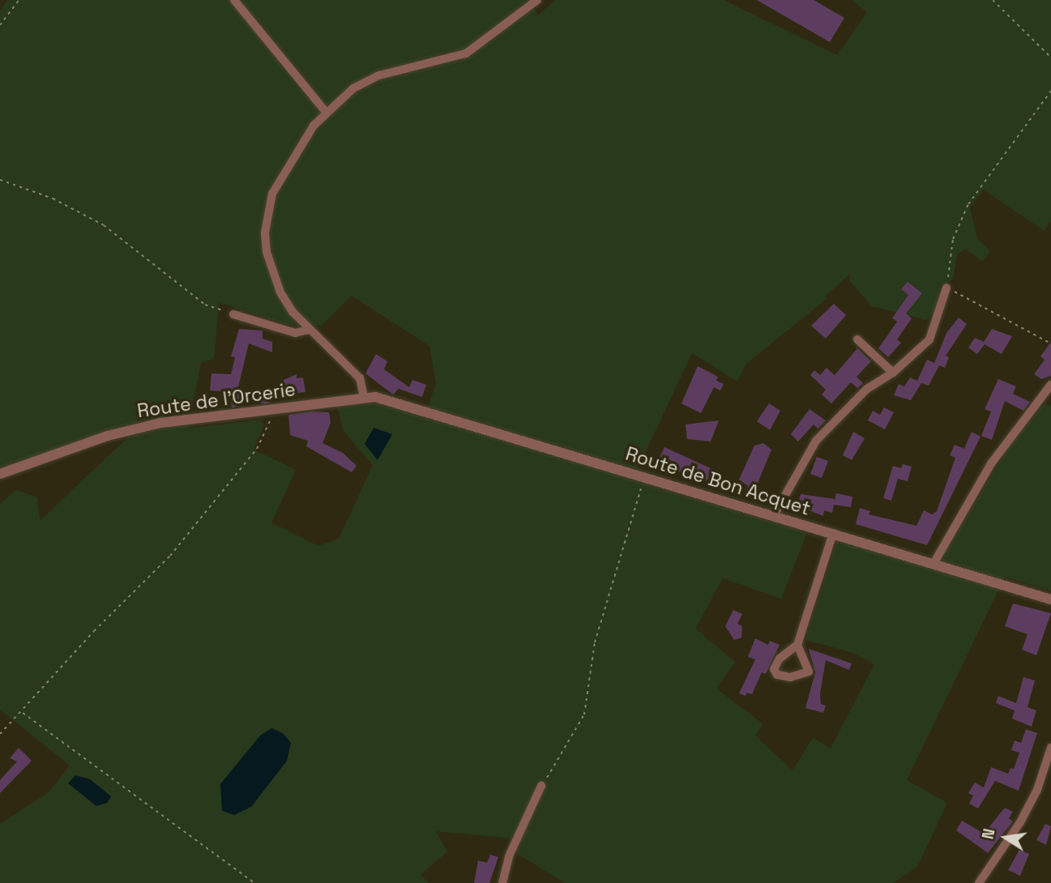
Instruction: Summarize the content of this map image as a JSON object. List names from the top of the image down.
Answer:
{
  "streets": {
    "street": ["Route de l'Orcerie", "Route de Bon Acquet"]
  },
  "crossings": [
    ["Route de l'Orcerie", "Route de Bon Acquet"]
  ],
  "north": "left"
}
